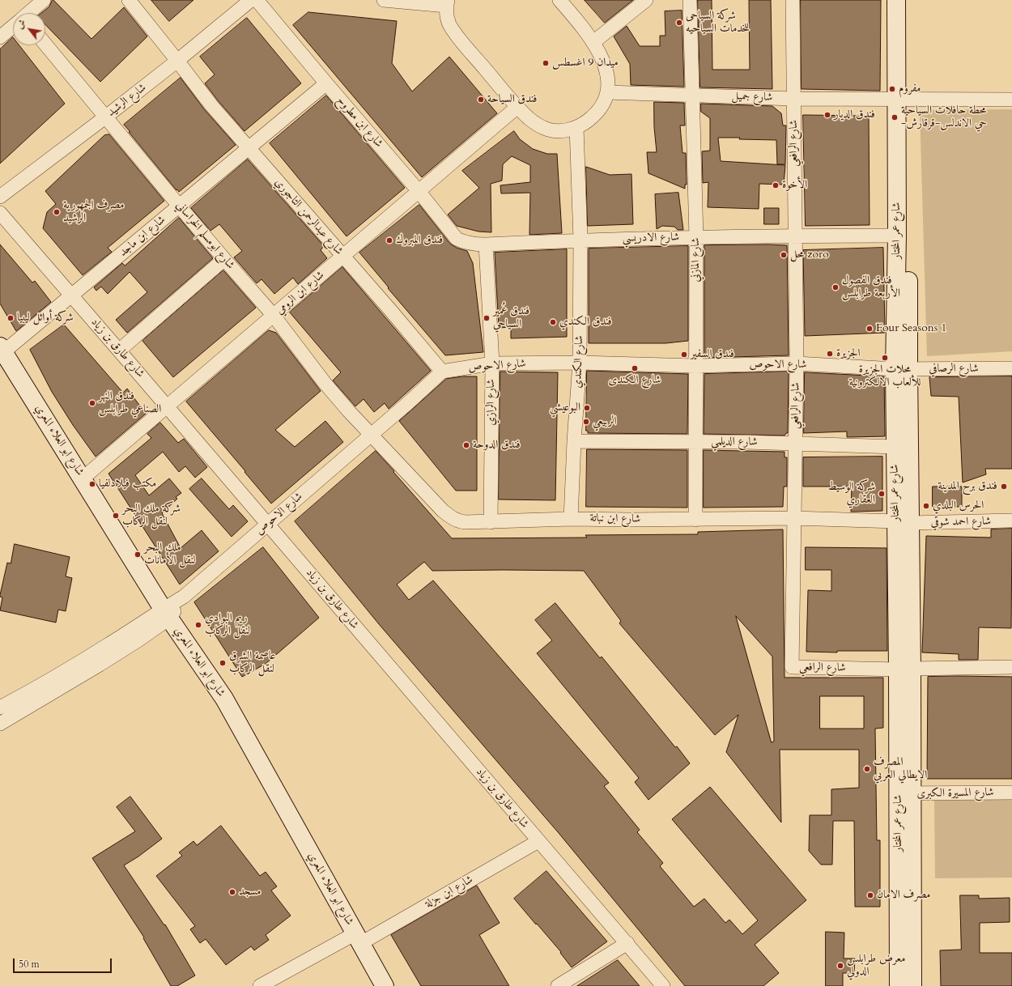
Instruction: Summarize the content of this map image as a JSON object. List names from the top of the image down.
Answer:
{
  "streets": {
    "main road": ["شارع عمر المختار", "شارع ابو العلاء المعري"],
    "street": [
      "شارع جميل",
      "شارع الرشيد",
      "شارع ابن مطروح",
      "شارع الرافعي",
      "شارع عبدالرحمن التاجوري",
      "شارع ابومسلم الخراساني",
      "شارع ابن ماجد",
      "شارع الادريسي",
      "شارع المازني",
      "شارع ابن الرومي",
      "شارع طارق بن زياد",
      "شارع الكندي",
      "شارع الاحوص",
      "شارع الرصافي",
      "شارع الرازي",
      "شارع الديلمي",
      "شارع ابن نباتة",
      "شارع احمد شوقي",
      "شارع المسيرة الكبرى",
      "شارع ابن جزلة"
    ]
  },
  "crossings": [
    ["شارع جميل", "شارع الرافعي"],
    ["شارع جميل", "شارع عمر المختار"],
    ["شارع جميل", "شارع المازني"],
    ["شارع الرشيد", "شارع عبدالرحمن التاجوري"],
    ["شارع الرشيد", "شارع ابومسلم الخراساني"],
    ["شارع ابن مطروح", "شارع ابن ماجد"],
    ["شارع ابن مطروح", "شارع الادريسي"],
    ["شارع ابن مطروح", "شارع ابن الرومي"],
    ["شارع الرافعي", "شارع عمر المختار"],
    ["شارع الرافعي", "شارع الادريسي"],
    ["شارع الرافعي", "شارع الاحوص"],
    ["شارع الرافعي", "شارع الديلمي"],
    ["شارع الرافعي", "شارع ابن نباتة"],
    ["شارع عبدالرحمن التاجوري", "شارع ابن ماجد"],
    ["شارع عبدالرحمن التاجوري", "شارع ابن الرومي"],
    ["شارع عبدالرحمن التاجوري", "شارع الاحوص"],
    ["شارع عمر المختار", "شارع الادريسي"],
    ["شارع عمر المختار", "شارع الاحوص"],
    ["شارع عمر المختار", "شارع الرصافي"],
    ["شارع عمر المختار", "شارع الديلمي"],
    ["شارع عمر المختار", "شارع ابن نباتة"],
    ["شارع عمر المختار", "شارع احمد شوقي"],
    ["شارع عمر المختار", "شارع المسيرة الكبرى"],
    ["شارع ابومسلم الخراساني", "شارع ابن ماجد"],
    ["شارع ابومسلم الخراساني", "شارع ابن الرومي"],
    ["شارع ابومسلم الخراساني", "شارع الاحوص"],
    ["شارع ابومسلم الخراساني", "شارع ابن نباتة"],
    ["شارع ابن ماجد", "شارع طارق بن زياد"],
    ["شارع ابن ماجد", "شارع ابو العلاء المعري"],
    ["شارع الادريسي", "شارع المازني"],
    ["شارع الادريسي", "شارع الكندي"],
    ["شارع الادريسي", "شارع الرازي"],
    ["شارع المازني", "شارع الاحوص"],
    ["شارع المازني", "شارع الديلمي"],
    ["شارع المازني", "شارع ابن نباتة"],
    ["شارع ابن الرومي", "شارع طارق بن زياد"],
    ["شارع ابن الرومي", "شارع ابو العلاء المعري"],
    ["شارع طارق بن زياد", "شارع الاحوص"],
    ["شارع طارق بن زياد", "شارع ابن جزلة"],
    ["شارع الكندي", "شارع الاحوص"],
    ["شارع الكندي", "شارع الديلمي"],
    ["شارع الكندي", "شارع ابن نباتة"],
    ["شارع الاحوص", "شارع الرصافي"],
    ["شارع الاحوص", "شارع الرازي"],
    ["شارع الاحوص", "شارع ابو العلاء المعري"],
    ["شارع الاحوص", "شارع ابن نباتة"],
    ["شارع الرازي", "شارع ابن نباتة"],
    ["شارع ابو العلاء المعري", "شارع ابن جزلة"],
    ["شارع ابن نباتة", "شارع احمد شوقي"]
  ],
  "places": [
    "شركة السياحى للخدمات السياحيه",
    "ميدان 9 اغسطس",
    "مفروم",
    "فندق السياحة",
    "فندق الديار",
    "محطة حافلات السياحية -حي الاندلس-قرقارش",
    "الأخوة",
    "مصرف الجمهورية الرشيد",
    "فندق المبروك",
    "محل zoro",
    "فندق الفصول الأربعة طرابلس",
    "شركة أوائل ليبيا",
    "فندق عُُمير السياحي",
    "فندق الكندي",
    "Four Seasons 1",
    "الجزيرة",
    "فندق السفير",
    "محلات الجزيرة للألعاب الالكترونية",
    "شارع الكندى",
    "فندق النهر الصناعي طرابلس",
    "البوعيشي",
    "الربيعي",
    "فندق الدوحة",
    "مكتب فيلادلفيا",
    "فندق برح المدينة",
    "شركة الوسيط العقاري",
    "الحرس البلدي",
    "شركة ملك البحر لنقل الركاب",
    "ملك البحر لنقل الأمانات",
    "ريم البوادي لنقل الركاب",
    "عاصمة الشرق لنقل الركاب",
    "المصرف الايطالي العربي",
    "مسجد",
    "مصرف الامان",
    "معرض طرابلس الدولي"
  ],
  "scale_bar": "50 m",
  "north": "top left"
}
